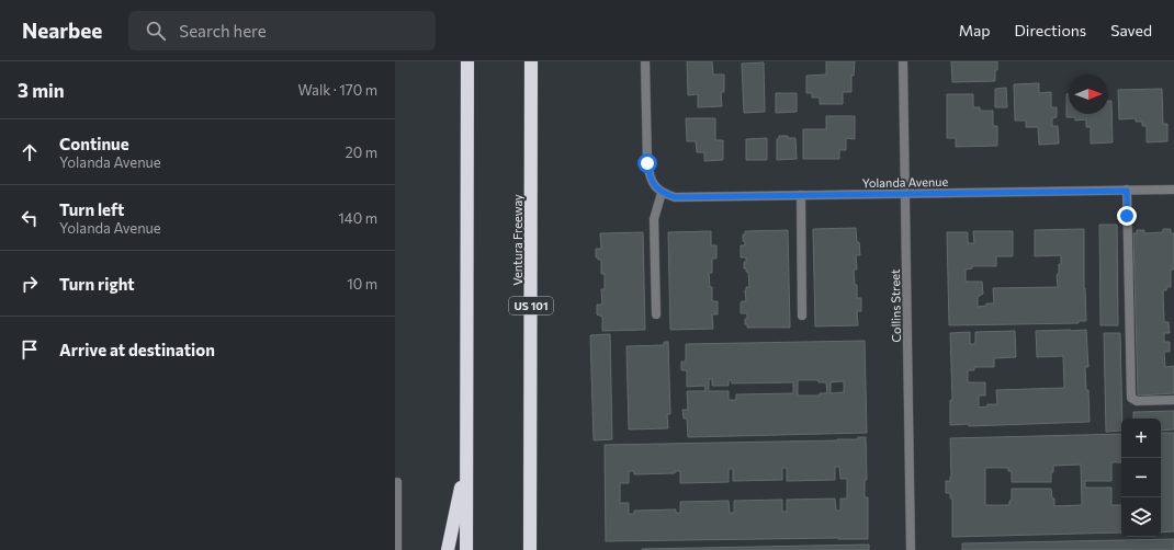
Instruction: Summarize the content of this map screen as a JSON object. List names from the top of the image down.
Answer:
{
  "streets": {
    "highway": ["Ventura Freeway", "US 101"],
    "street": ["Yolanda Avenue", "Collins Street"]
  },
  "crossings": [
    ["Yolanda Avenue", "Collins Street"]
  ],
  "north": "right",
  "page": {
    "header": "Nearbee",
    "search": "Search here",
    "nav": ["Map", "Directions", "Saved"],
    "heading": ["3 min", "Walk · 170 m"],
    "list": [
      ["Continue", "Yolanda Avenue", "20 m"],
      ["Turn left", "Yolanda Avenue", "140 m"],
      ["Turn right", "10 m"],
      "Arrive at destination"
    ],
    "map_buttons": ["+", "−"]
  }
}
